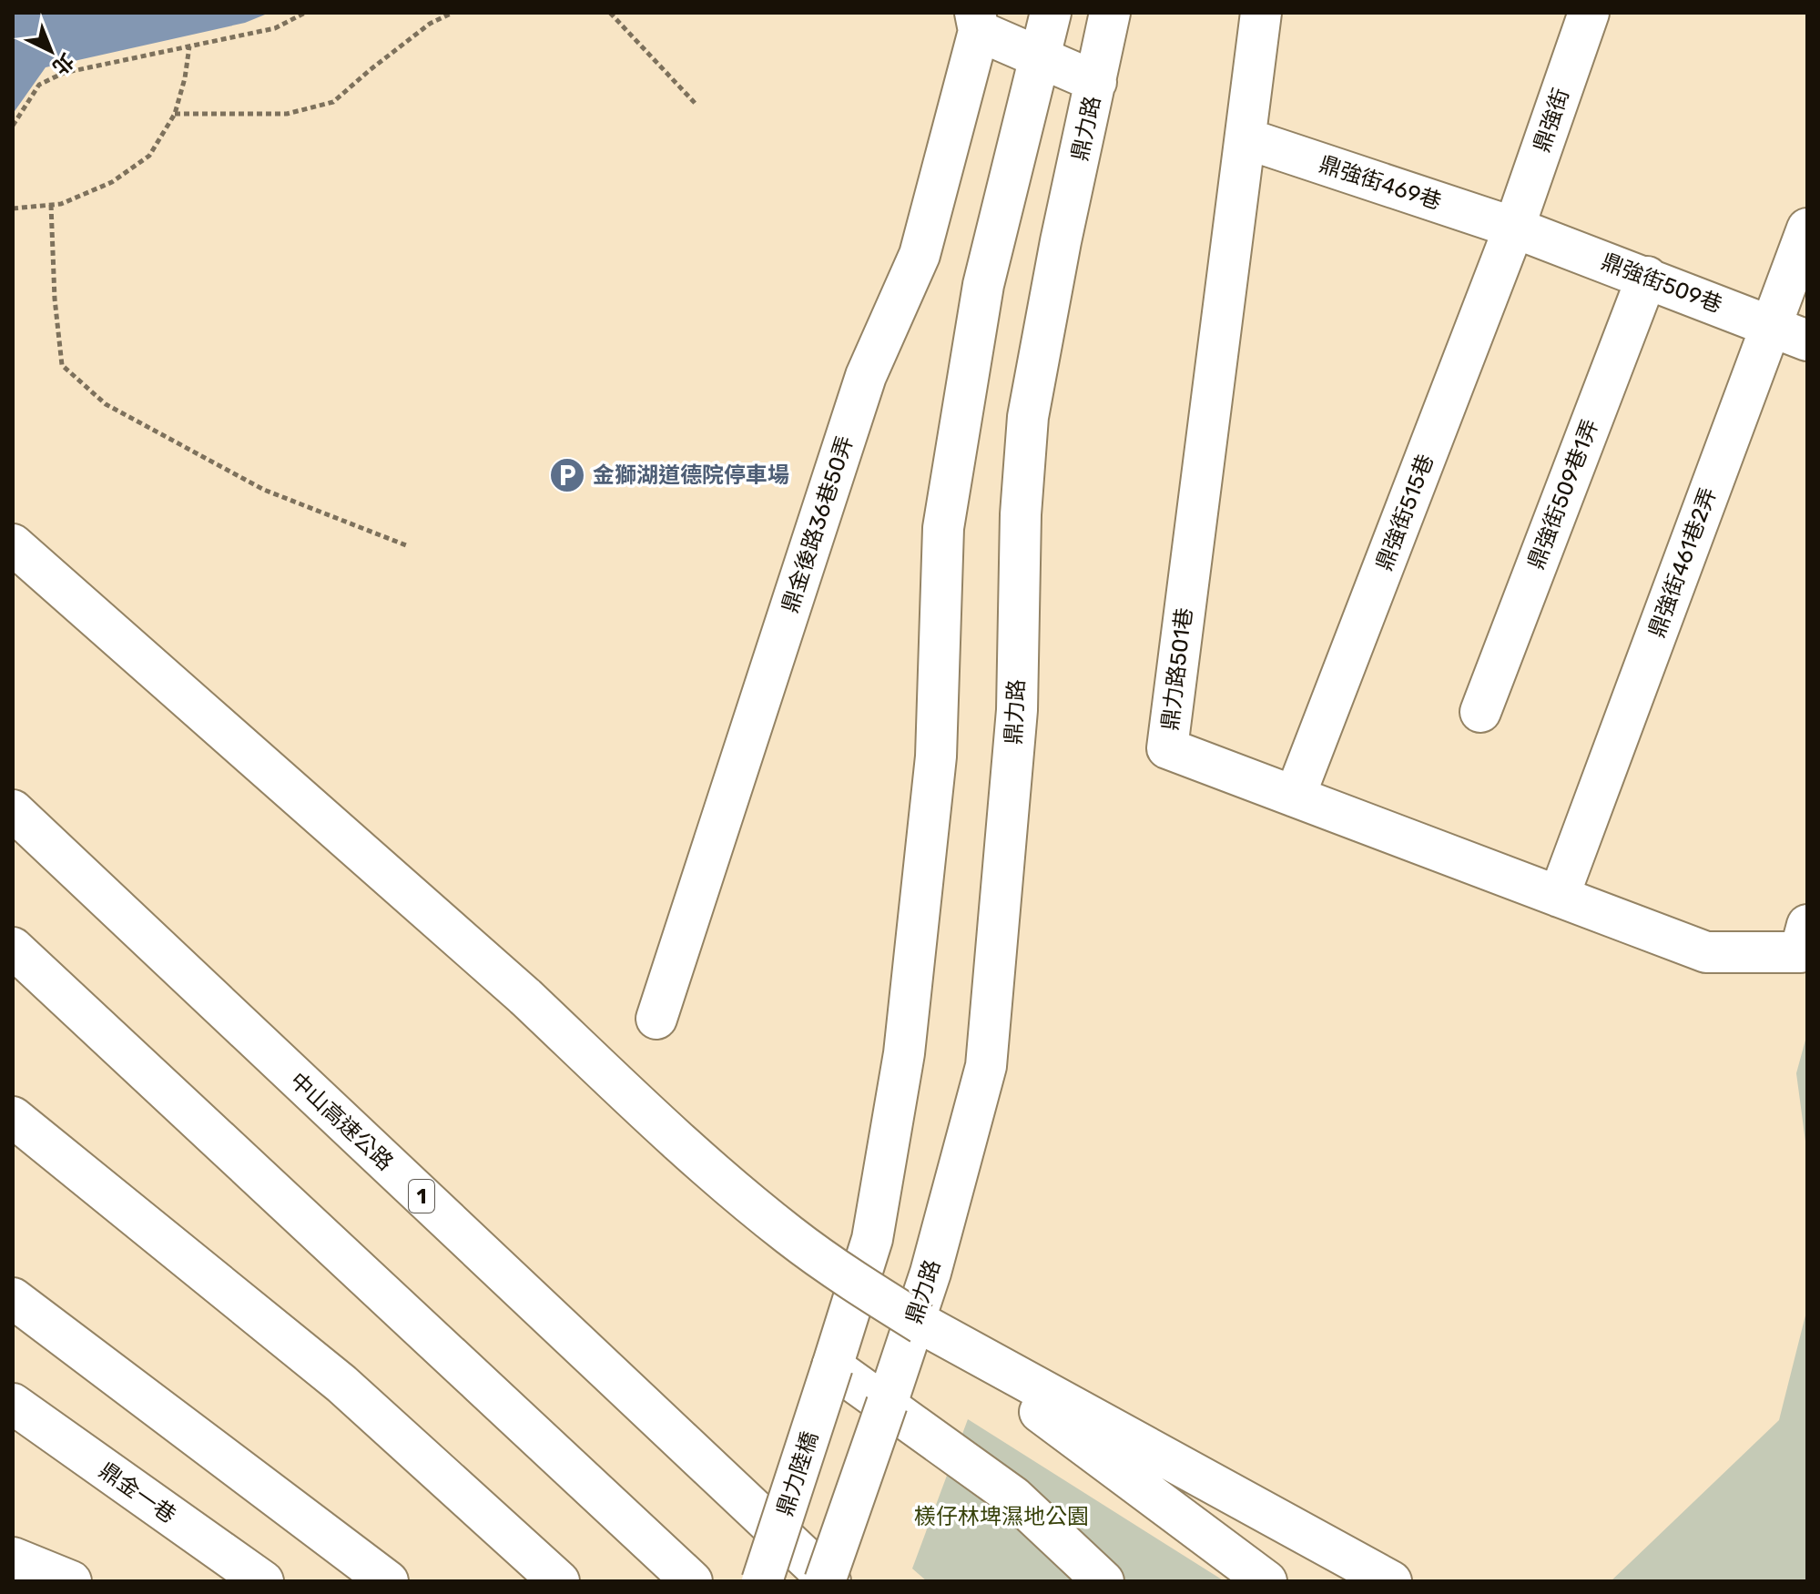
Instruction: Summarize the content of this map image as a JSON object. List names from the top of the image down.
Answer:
{
  "streets": {
    "main road": [
      "鼎強街",
      "鼎力路",
      "鼎強街469巷",
      "鼎強街509巷",
      "鼎強街509巷1弄",
      "鼎強街515巷",
      "鼎金後路36巷50弄",
      "鼎強街461巷2弄",
      "鼎力路501巷",
      "中山高速公路",
      "1",
      "鼎力陸橋",
      "鼎金一巷"
    ]
  },
  "crossings": [
    ["鼎強街", "鼎強街469巷"],
    ["鼎強街", "鼎強街509巷"],
    ["鼎強街", "鼎強街515巷"],
    ["鼎強街469巷", "鼎強街509巷"],
    ["鼎強街469巷", "鼎強街515巷"],
    ["鼎強街469巷", "鼎力路501巷"],
    ["鼎強街509巷", "鼎強街509巷1弄"],
    ["鼎強街509巷", "鼎強街515巷"],
    ["鼎強街509巷", "鼎強街461巷2弄"],
    ["鼎強街515巷", "鼎力路501巷"],
    ["鼎強街461巷2弄", "鼎力路501巷"]
  ],
  "parks": ["檨仔林埤濕地公園"],
  "places": {
    "parking": ["金獅湖道德院停車場"]
  },
  "north": "bottom right"
}
